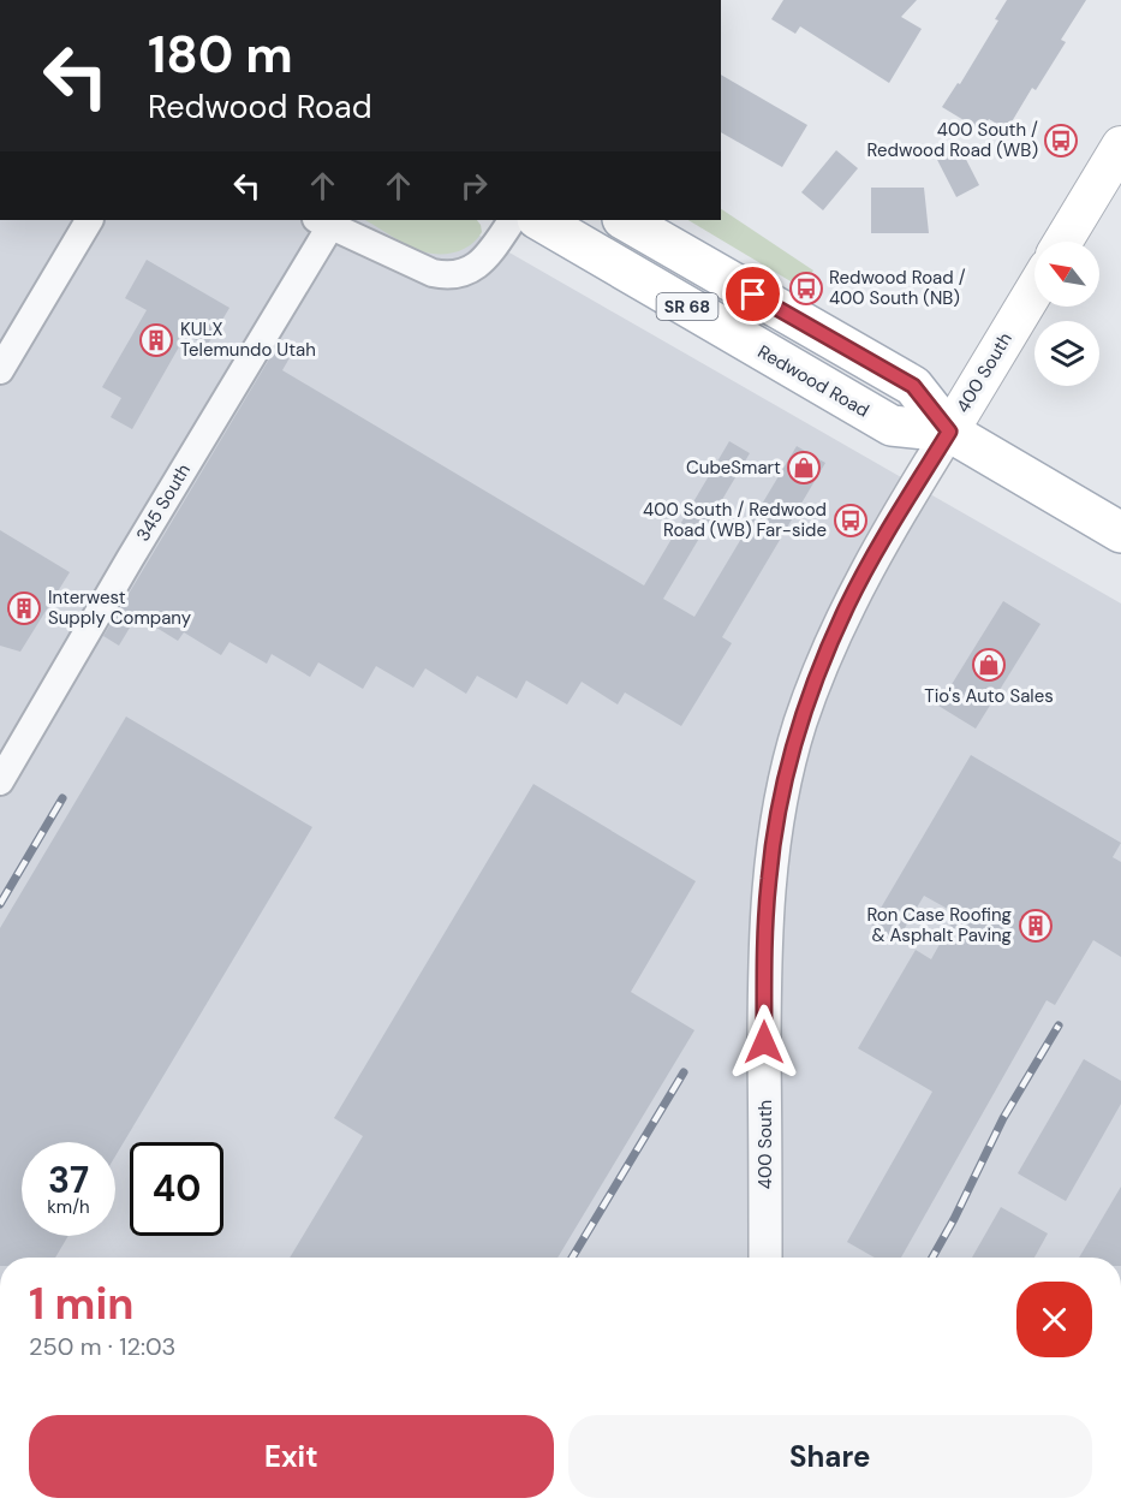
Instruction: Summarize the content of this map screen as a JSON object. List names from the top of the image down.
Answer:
{
  "streets": {
    "main road": ["SR 68", "400 South", "Redwood Road"],
    "street": ["345 South"]
  },
  "crossings": [
    ["400 South", "Redwood Road"]
  ],
  "places": {
    "bus stop": ["400 South / Redwood Road (WB)", "Redwood Road / 400 South (NB)", "400 South / Redwood Road (WB) Far-side"],
    "building": ["KULX Telemundo Utah", "Interwest Supply Company", "Ron Case Roofing & Asphalt Paving"],
    "shop": ["CubeSmart", "Tio's Auto Sales"]
  },
  "north": "top left",
  "page": {
    "turn": ["180 m", "Redwood Road"],
    "speed": "37 km/h",
    "limit": "40",
    "heading": ["1 min", "250 m · 12:03"],
    "buttons": ["Exit", "Share"]
  }
}
